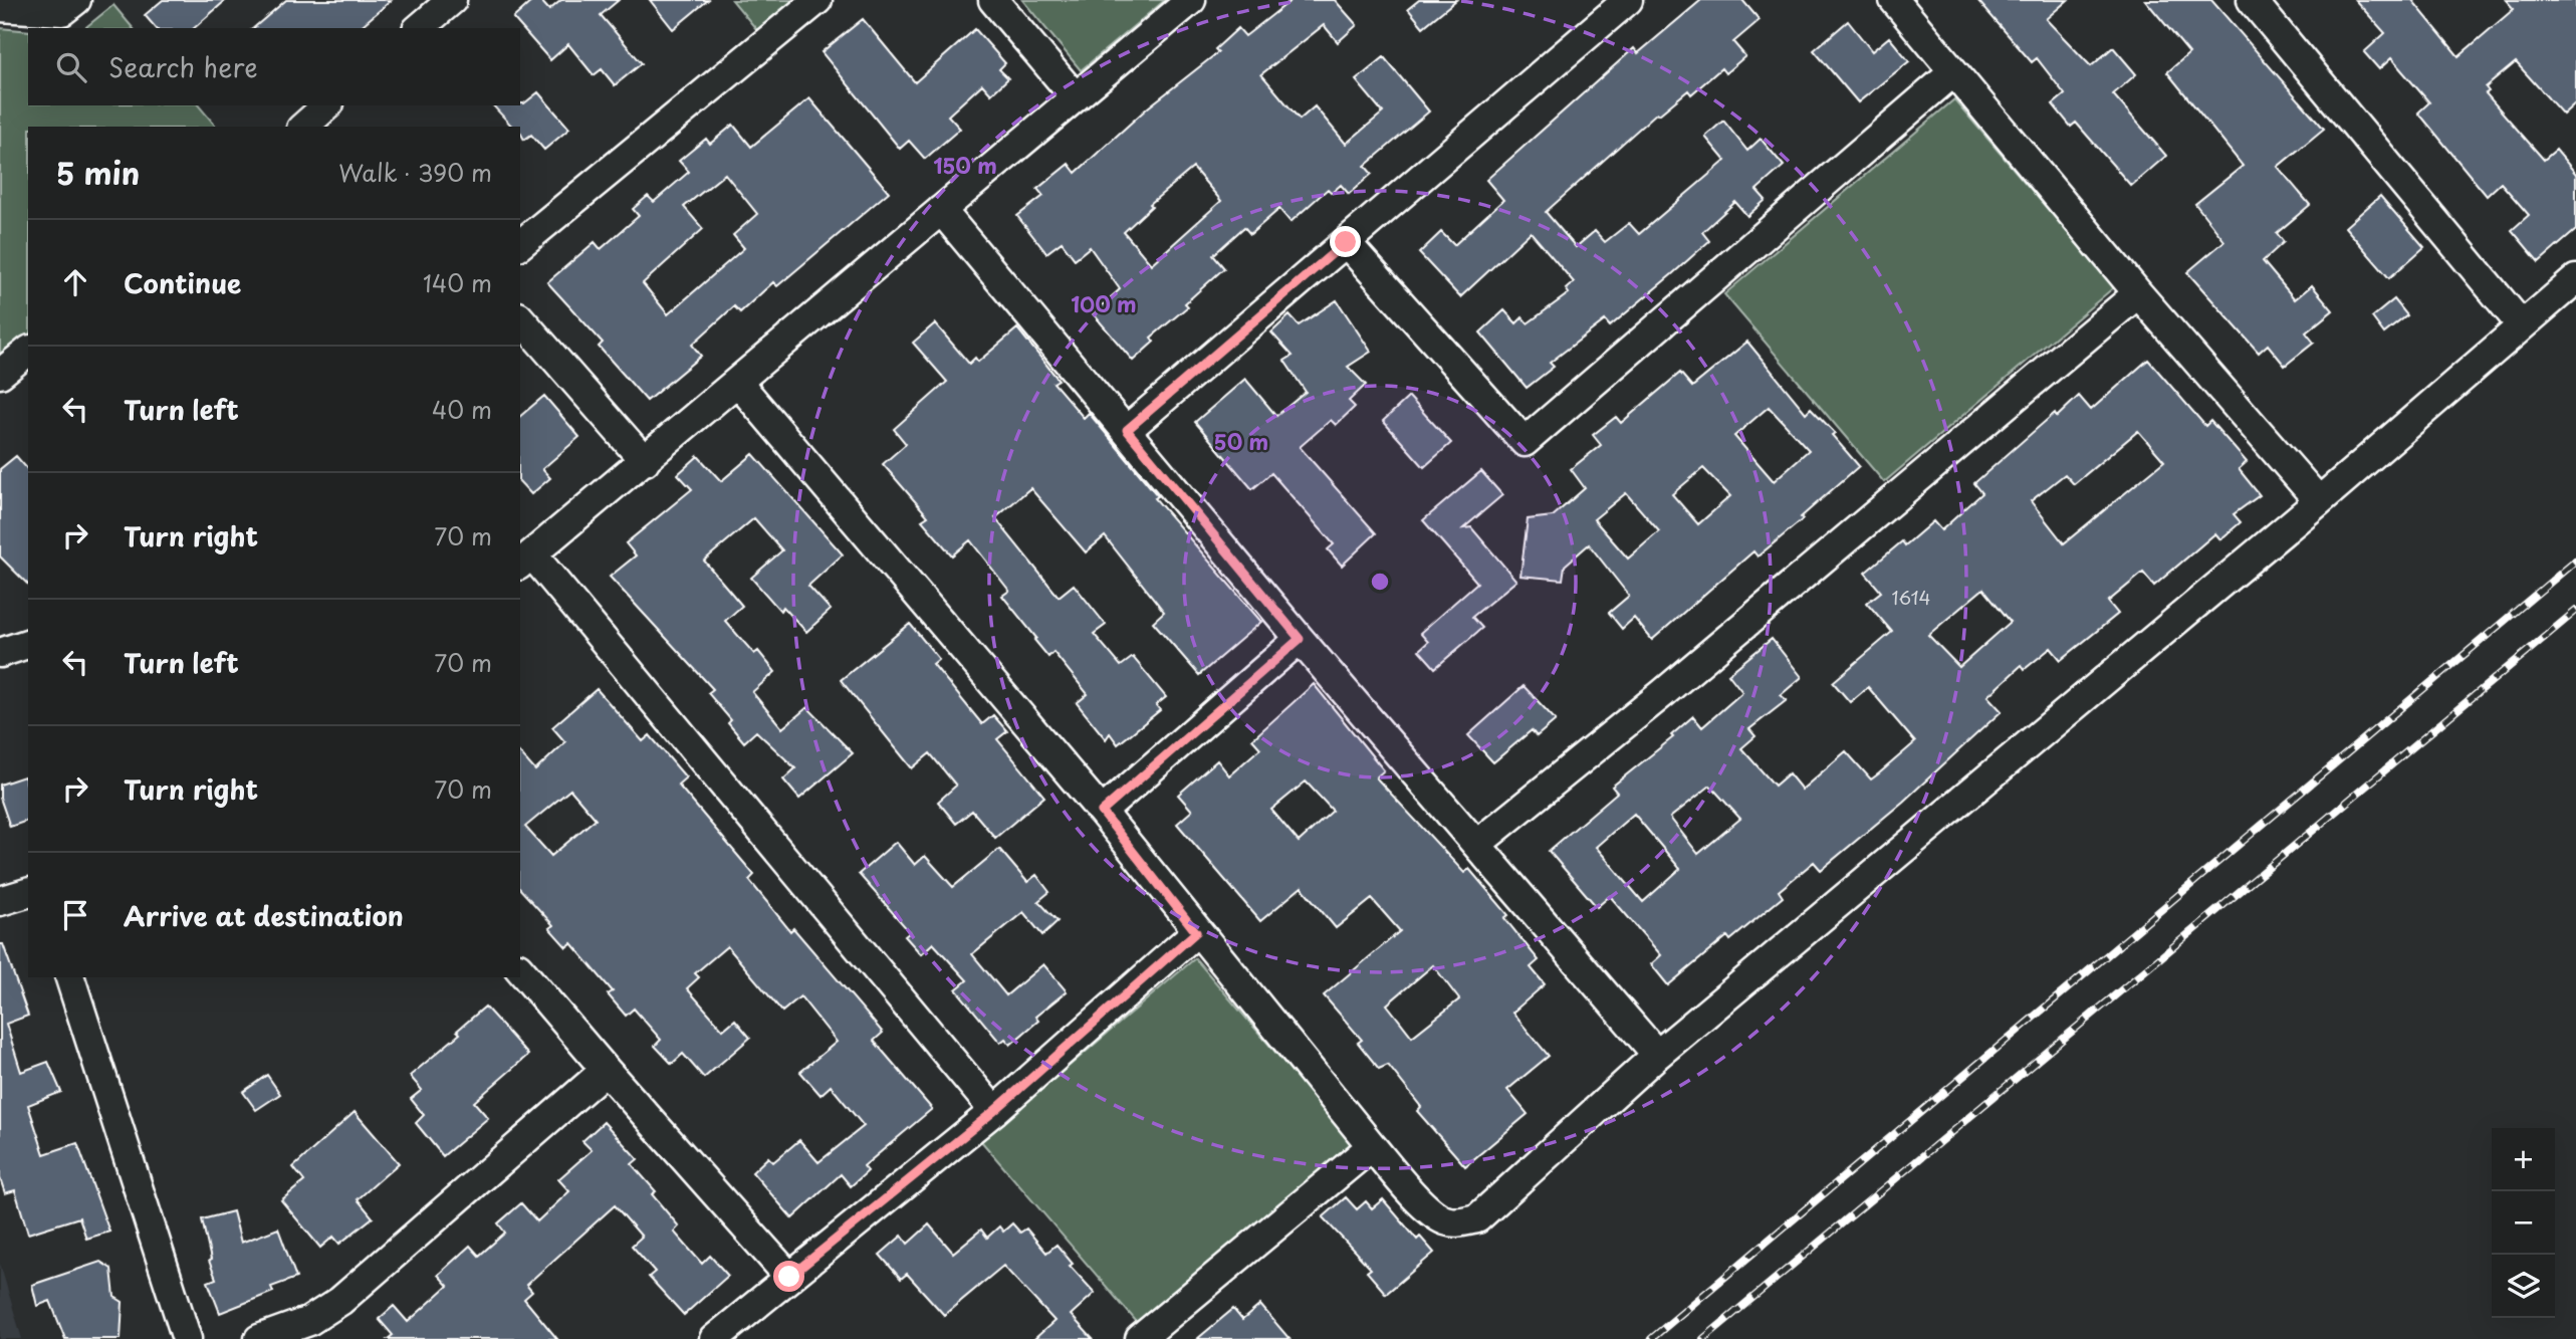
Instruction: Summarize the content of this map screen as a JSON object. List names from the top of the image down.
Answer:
{
  "house_numbers": ["1614"],
  "page": {
    "search": "Search here",
    "heading": ["5 min", "Walk · 390 m"],
    "list": [
      ["Continue", "140 m"],
      ["Turn left", "40 m"],
      ["Turn right", "70 m"],
      ["Turn left", "70 m"],
      ["Turn right", "70 m"],
      "Arrive at destination"
    ],
    "map_buttons": ["+", "−"]
  },
  "rings": ["150 m", "100 m", "50 m"]
}
